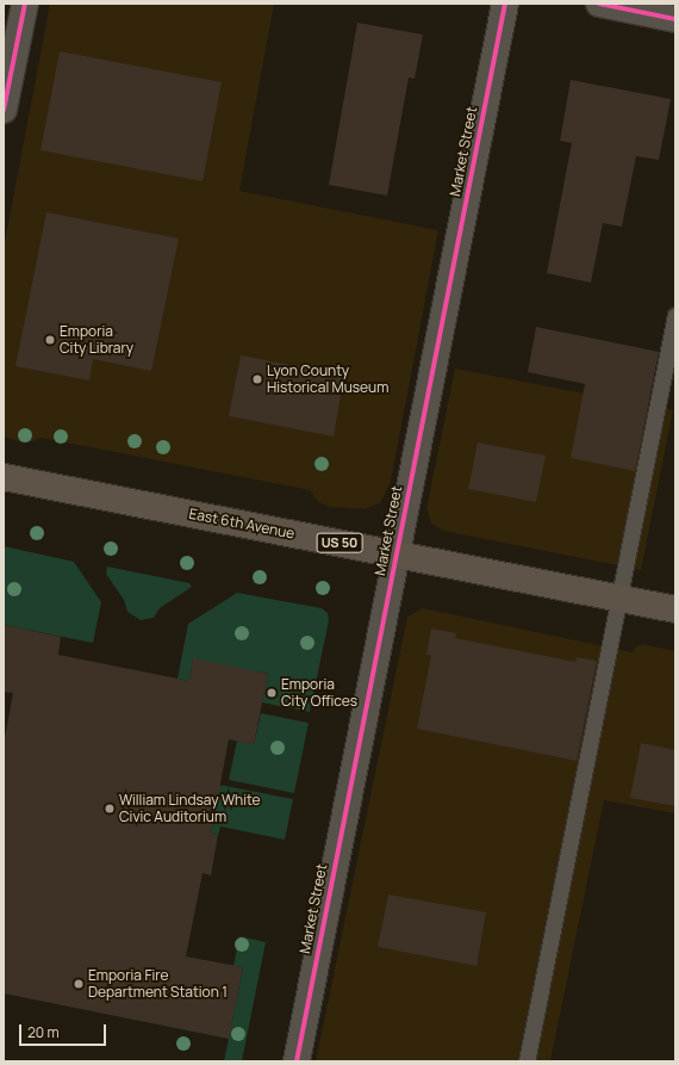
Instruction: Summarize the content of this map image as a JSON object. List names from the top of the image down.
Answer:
{
  "streets": {
    "main road": ["East 6th Avenue", "US 50"],
    "street": ["Market Street"]
  },
  "crossings": [
    ["Market Street", "East 6th Avenue"]
  ],
  "places": [
    "Emporia City Library",
    "Lyon County Historical Museum",
    "Emporia City Offices",
    "William Lindsay White Civic Auditorium",
    "Emporia Fire Department Station 1"
  ],
  "scale_bar": "20 m"
}
